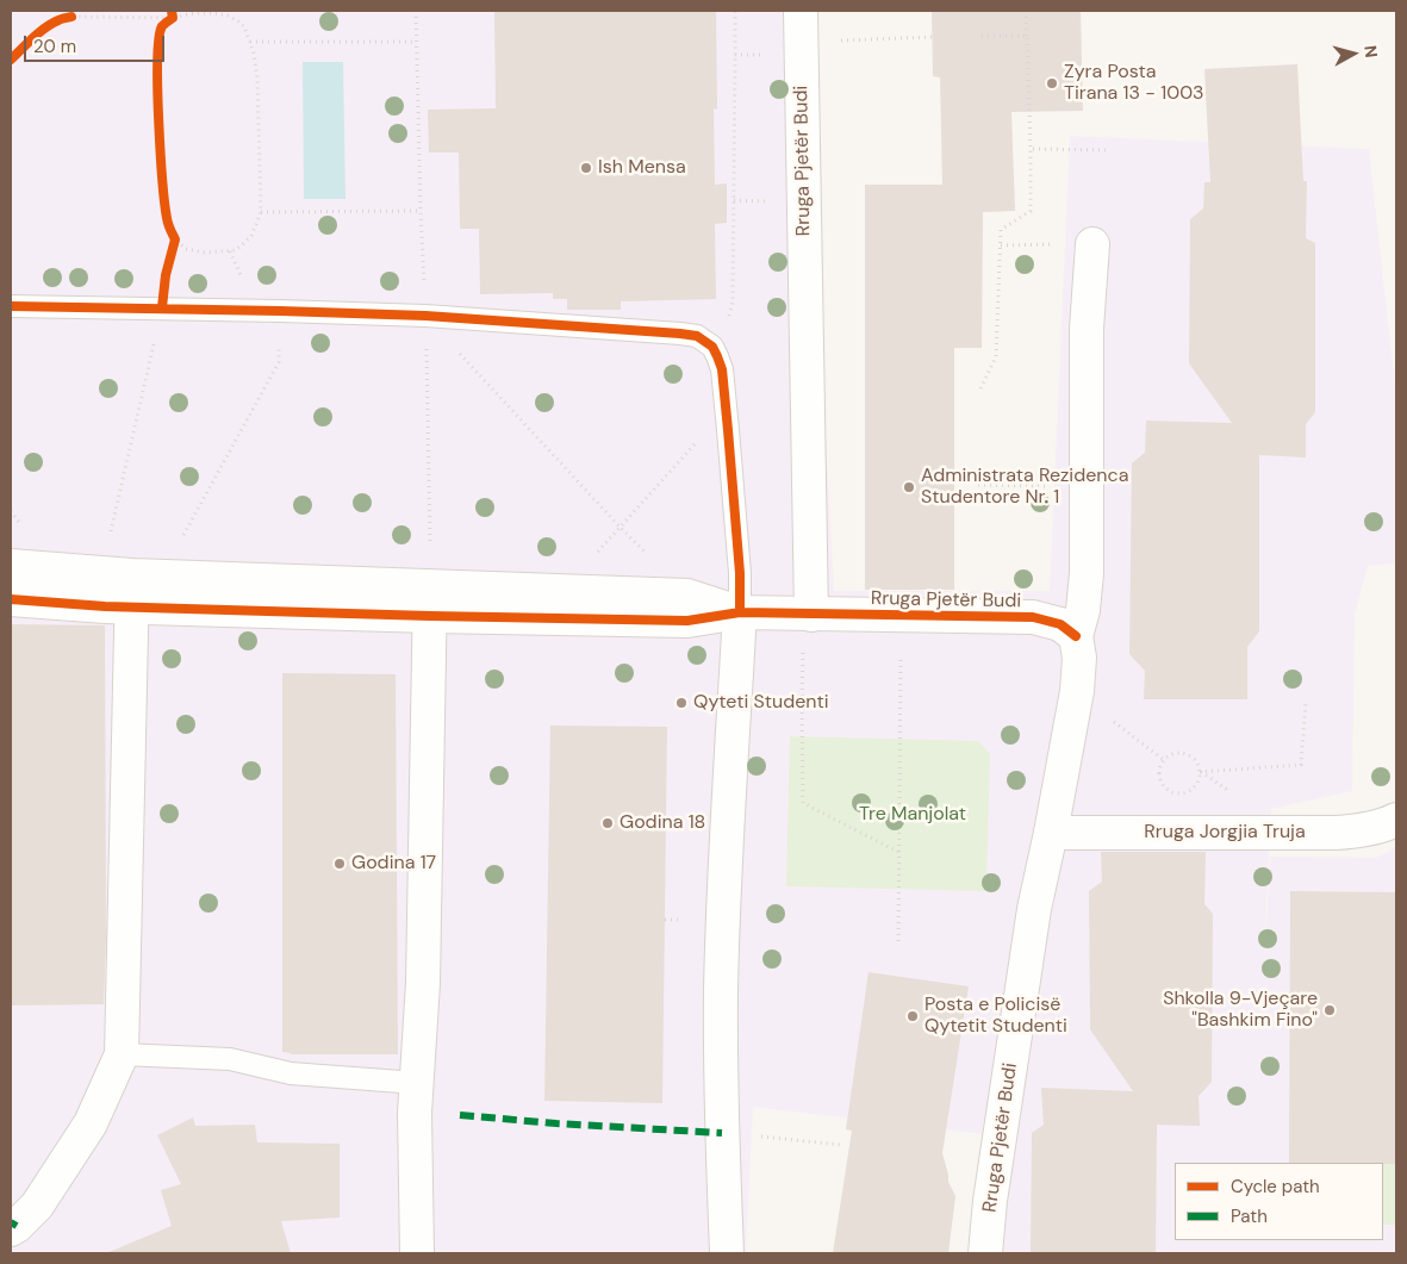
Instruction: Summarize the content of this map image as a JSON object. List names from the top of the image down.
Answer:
{
  "streets": {
    "street": ["Rruga Pjetër Budi", "Rruga Jorgjia Truja"]
  },
  "crossings": [
    ["Rruga Pjetër Budi", "Rruga Jorgjia Truja"]
  ],
  "parks": ["Tre Manjolat"],
  "places": [
    "Zyra Posta Tirana 13 - 1003",
    "Ish Mensa",
    "Administrata Rezidenca Studentore Nr. 1",
    "Qyteti Studenti",
    "Godina 18",
    "Godina 17",
    "Shkolla 9-Vjeçare \"Bashkim Fino\"",
    "Posta e Policisë Qytetit Studenti"
  ],
  "legend": ["Cycle path", "Path"],
  "scale_bar": "20 m",
  "north": "right"
}
